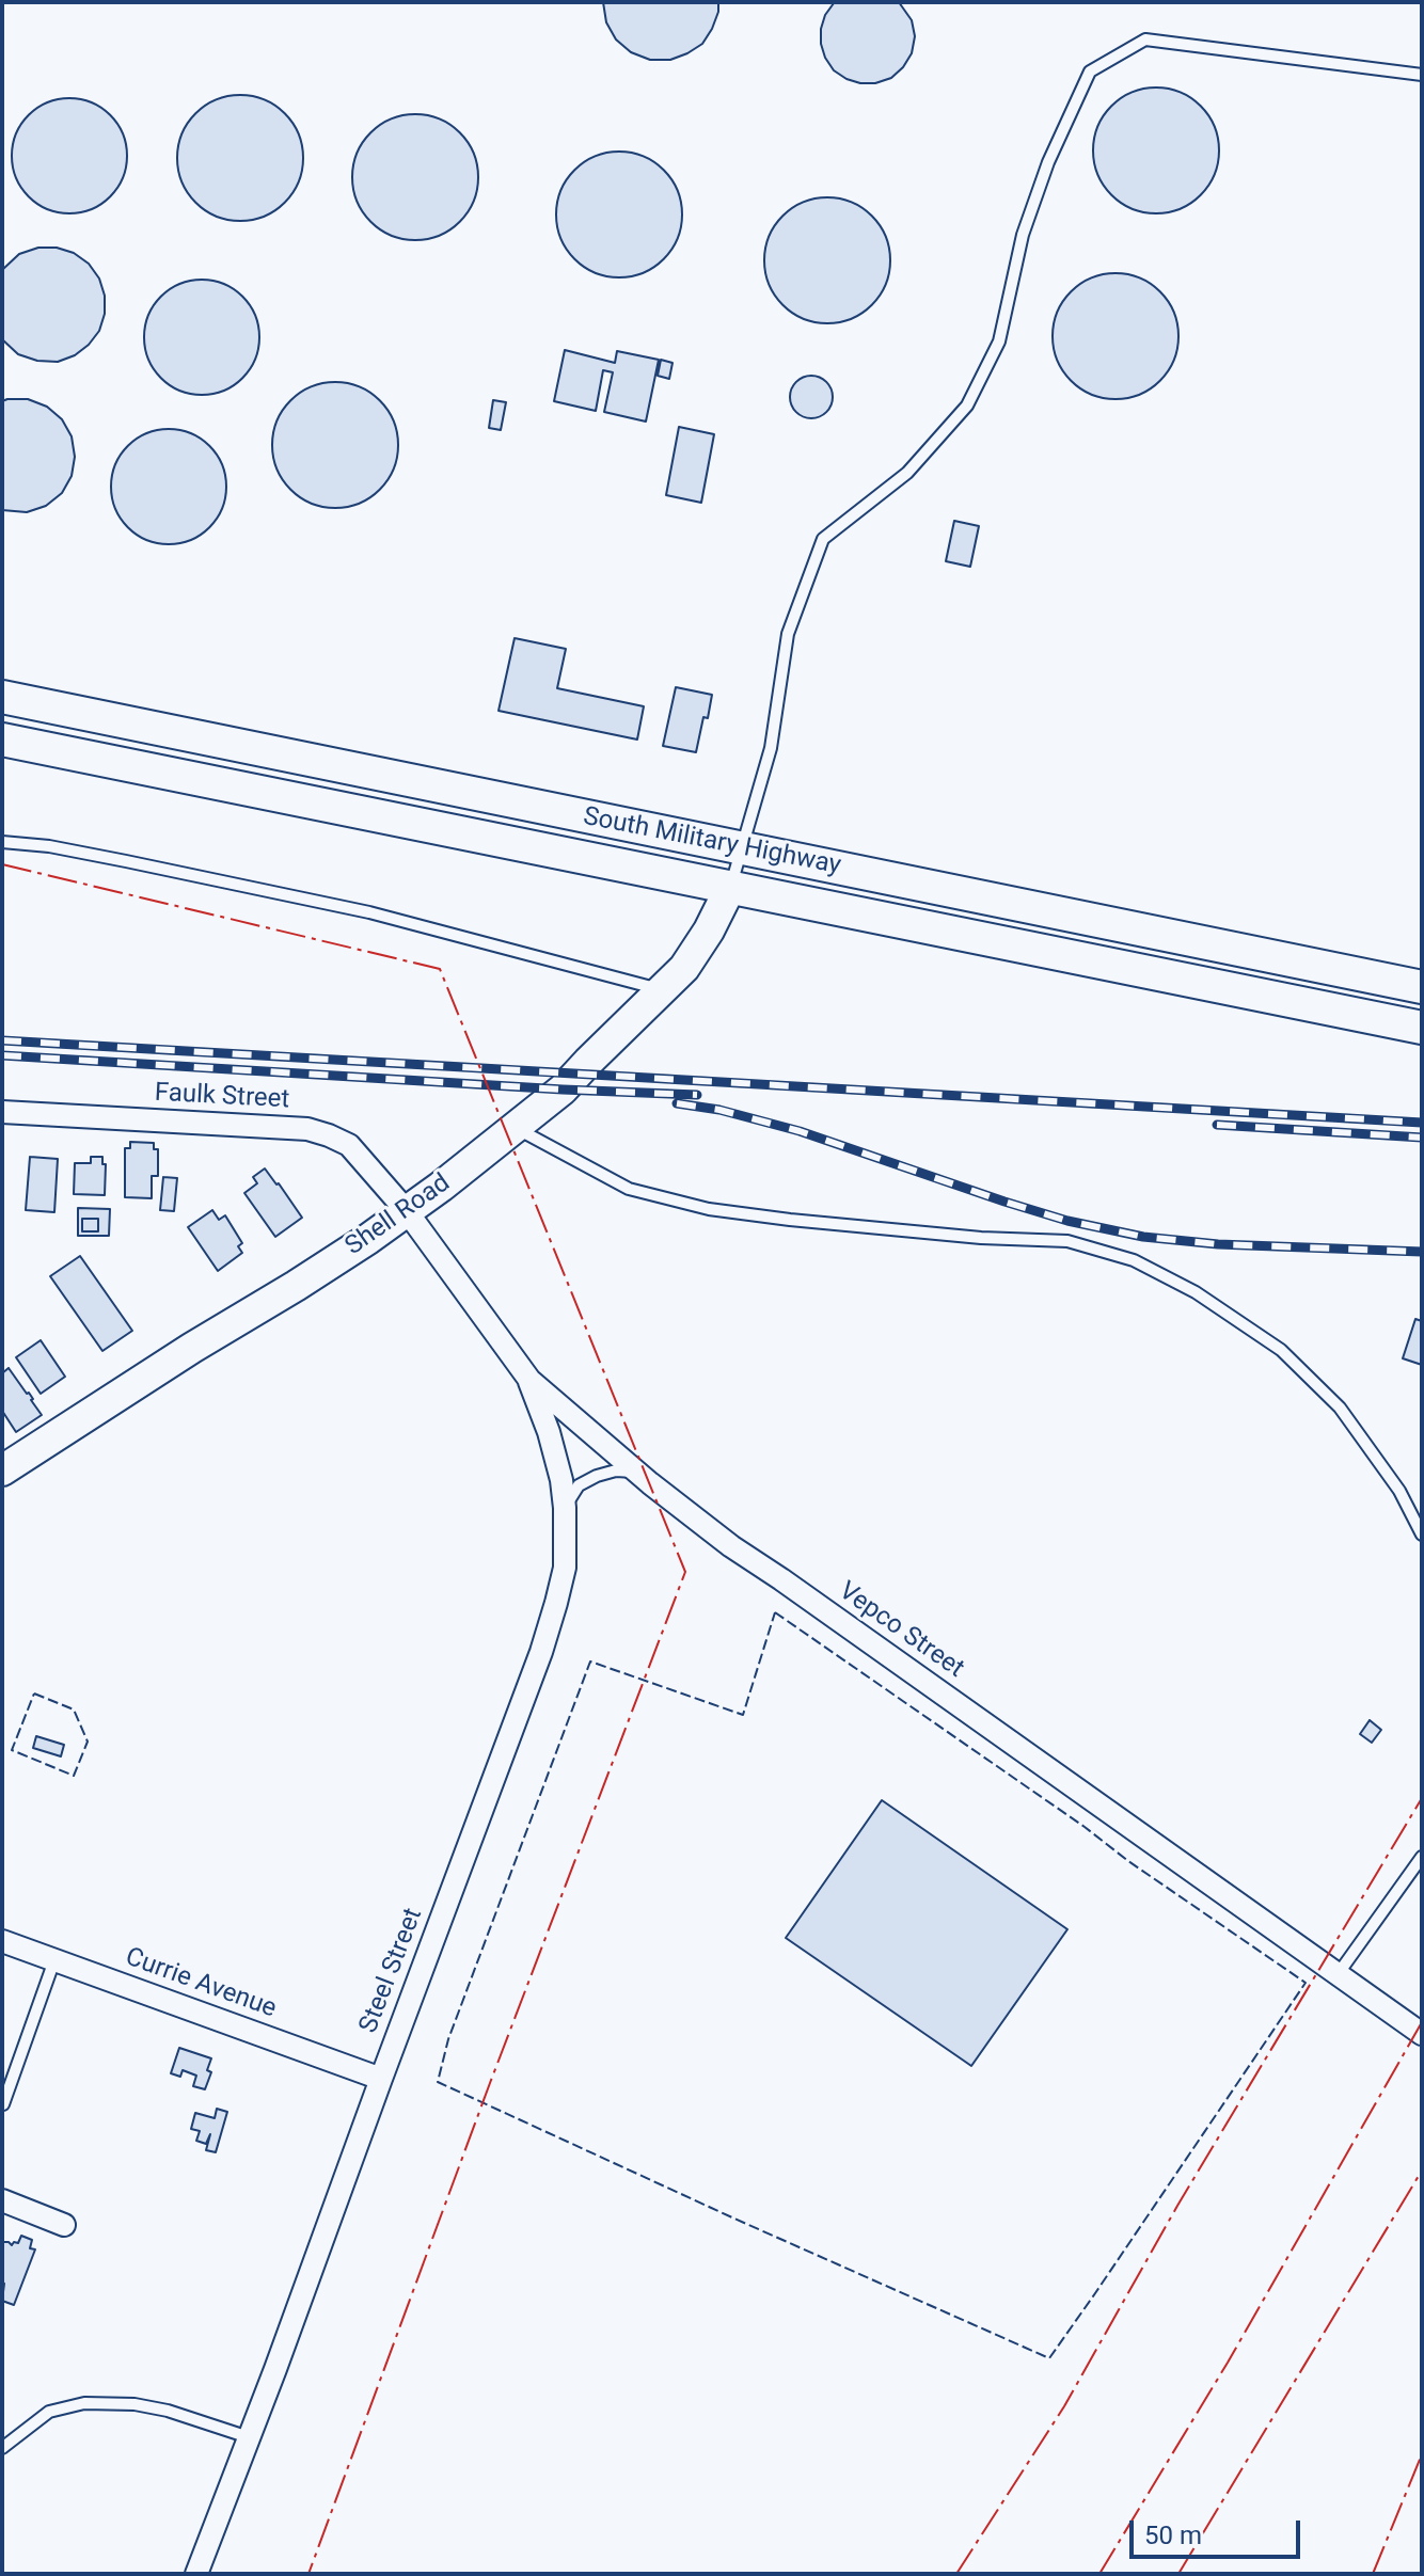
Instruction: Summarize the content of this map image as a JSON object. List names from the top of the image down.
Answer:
{
  "streets": {
    "main road": ["South Military Highway"],
    "street": [
      "Faulk Street",
      "Shell Road",
      "Vepco Street",
      "Steel Street",
      "Currie Avenue"
    ]
  },
  "crossings": [
    ["South Military Highway", "Shell Road"],
    ["Faulk Street", "Shell Road"],
    ["Faulk Street", "Vepco Street"],
    ["Shell Road", "Vepco Street"],
    ["Vepco Street", "Steel Street"],
    ["Steel Street", "Currie Avenue"]
  ],
  "scale_bar": "50 m"
}
